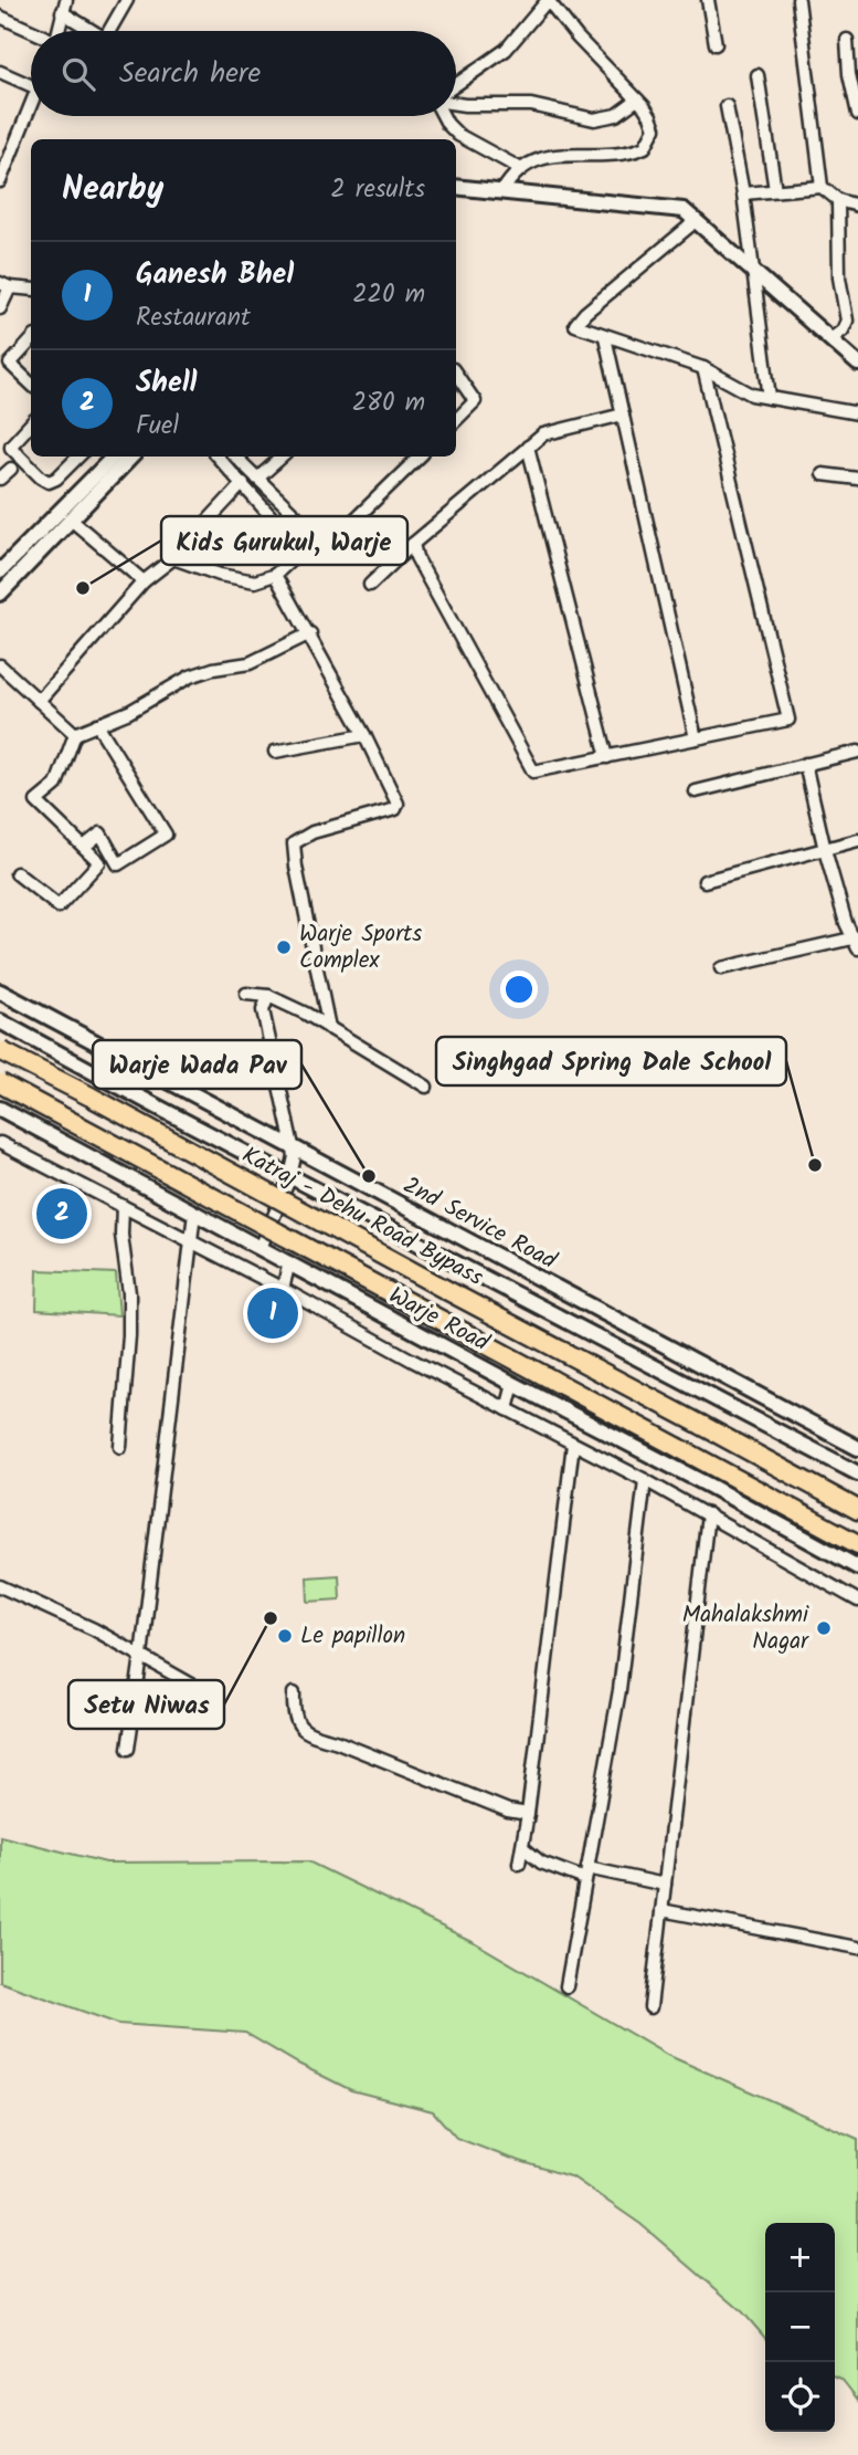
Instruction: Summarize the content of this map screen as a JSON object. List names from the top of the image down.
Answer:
{
  "streets": {
    "highway": ["Katraj - Dehu Road Bypass"],
    "street": ["2nd Service Road", "Warje Road"]
  },
  "places": [
    "Kids Gurukul, Warje",
    "Warje Sports Complex",
    "Singhgad Spring Dale School",
    "Warje Wada Pav",
    "Setu Niwas",
    "Mahalakshmi Nagar",
    "Le papillon"
  ],
  "page": {
    "search": "Search here",
    "heading": ["Nearby", "2 results"],
    "list": [
      {
        "mark": "1",
        "name": "Ganesh Bhel",
        "note": "Restaurant",
        "value": "220 m"
      },
      {
        "mark": "2",
        "name": "Shell",
        "note": "Fuel",
        "value": "280 m"
      }
    ],
    "pins": ["2", "1"],
    "map_buttons": ["+", "−"]
  }
}
